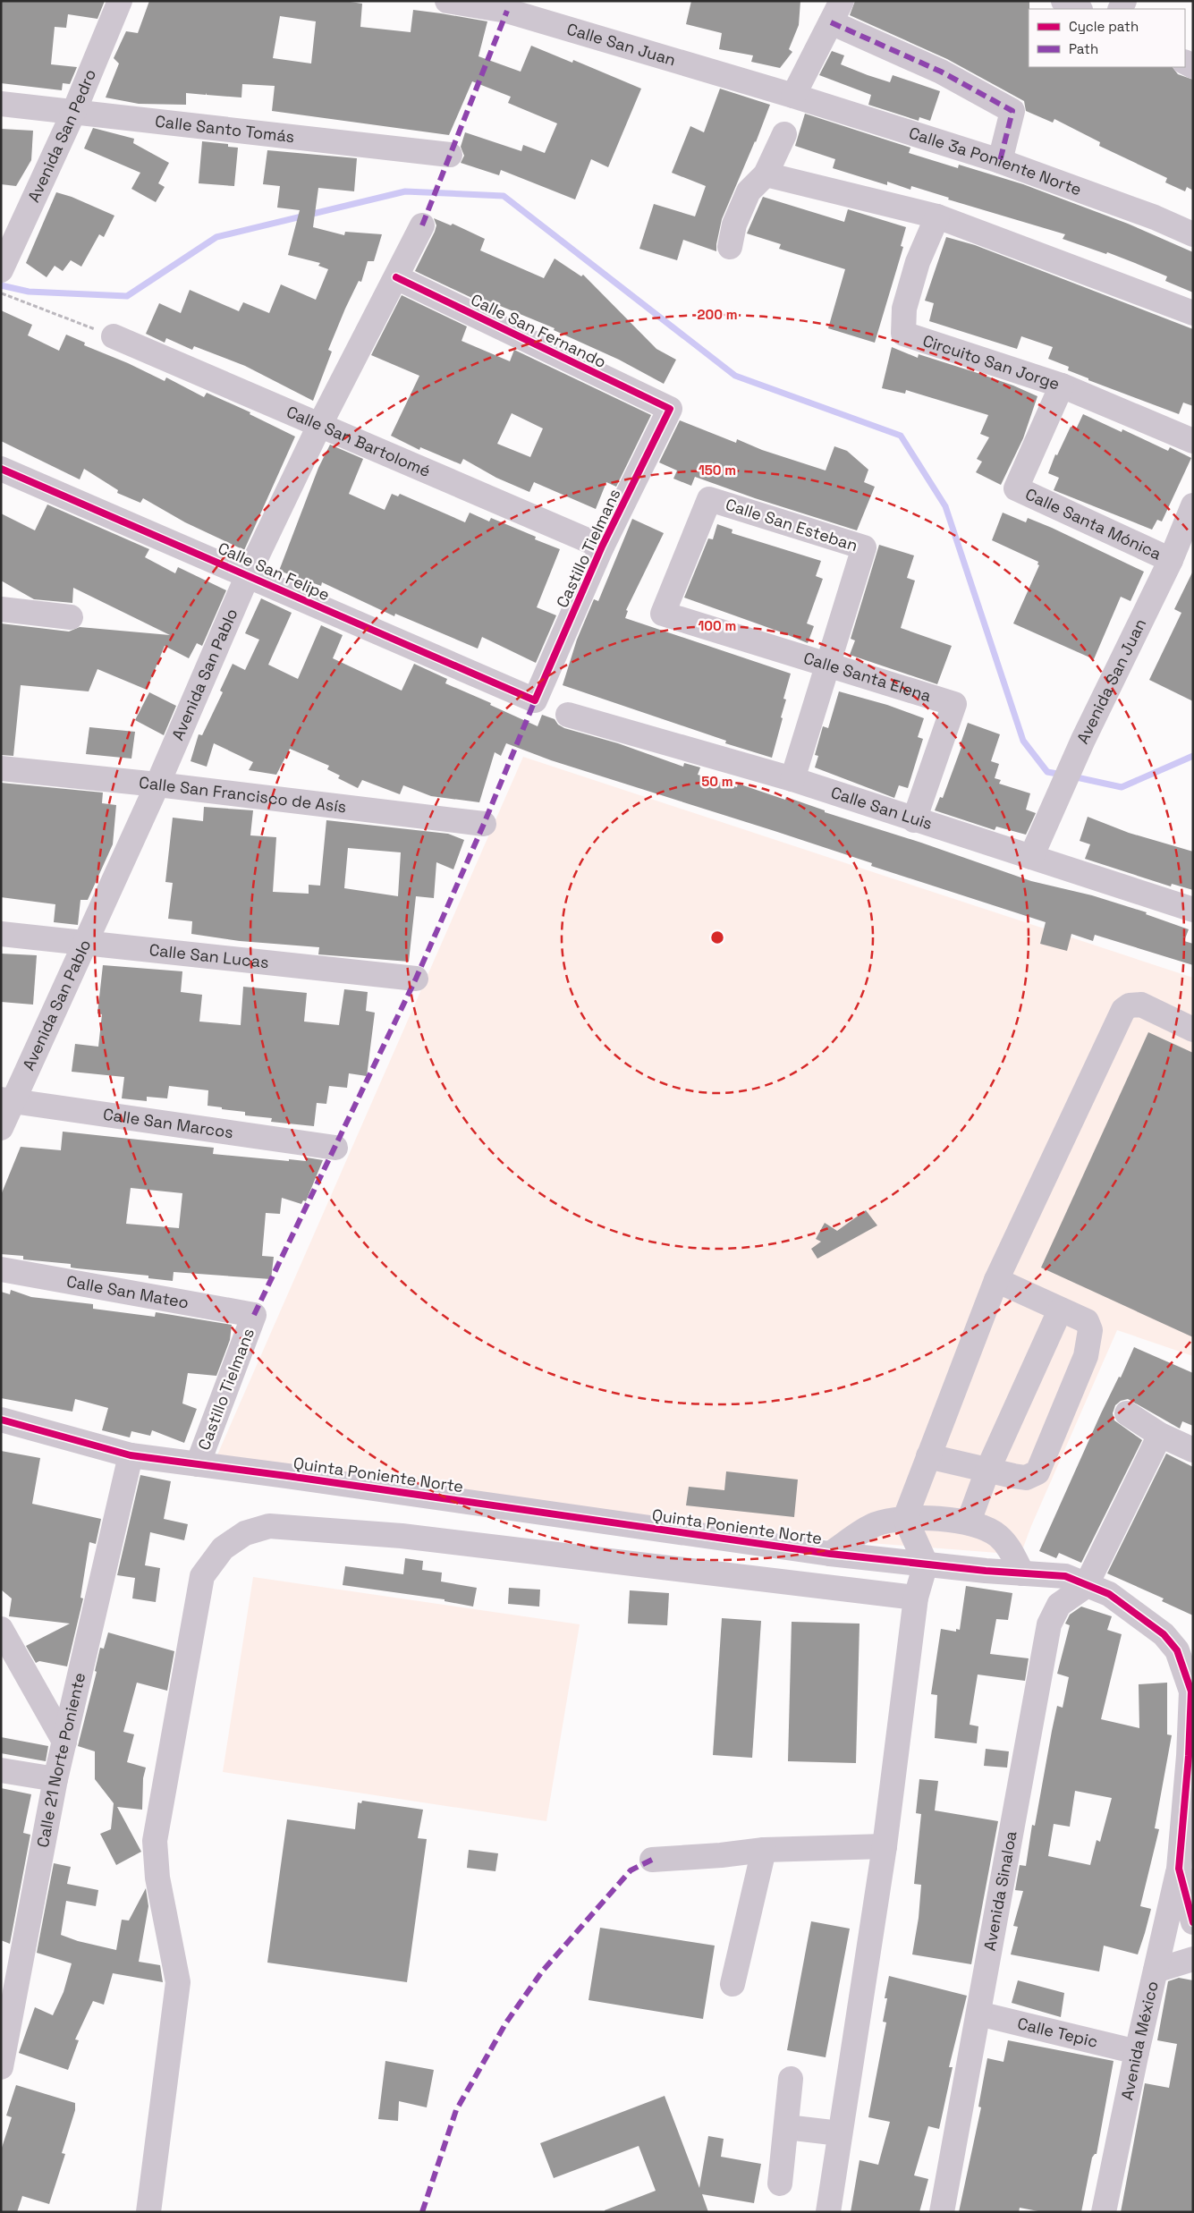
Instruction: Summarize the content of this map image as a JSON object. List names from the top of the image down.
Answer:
{
  "streets": {
    "street": [
      "Calle San Juan",
      "Calle Santo Tomás",
      "Avenida San Pedro",
      "Calle 3a Poniente Norte",
      "Calle San Fernando",
      "Circuito San Jorge",
      "Calle San Bartolomé",
      "Calle Santa Mónica",
      "Calle San Esteban",
      "Castillo Tielmans",
      "Calle San Felipe",
      "Avenida San Pablo",
      "Calle Santa Elena",
      "Avenida San Juan",
      "Calle San Francisco de Asís",
      "Calle San Luis",
      "Calle San Lucas",
      "Calle San Marcos",
      "Calle San Mateo",
      "Quinta Poniente Norte",
      "Calle 21 Norte Poniente",
      "Avenida Sinaloa",
      "Calle Tepic",
      "Avenida México"
    ]
  },
  "crossings": [
    ["Calle San Juan", "Calle 3a Poniente Norte"],
    ["Calle Santo Tomás", "Avenida San Pedro"],
    ["Calle San Fernando", "Castillo Tielmans"],
    ["Calle San Fernando", "Avenida San Pablo"],
    ["Circuito San Jorge", "Calle Santa Mónica"],
    ["Calle San Bartolomé", "Castillo Tielmans"],
    ["Calle San Bartolomé", "Avenida San Pablo"],
    ["Calle Santa Mónica", "Avenida San Juan"],
    ["Calle San Esteban", "Calle Santa Elena"],
    ["Calle San Esteban", "Calle San Luis"],
    ["Castillo Tielmans", "Calle San Felipe"],
    ["Castillo Tielmans", "Calle San Mateo"],
    ["Castillo Tielmans", "Quinta Poniente Norte"],
    ["Calle San Felipe", "Avenida San Pablo"],
    ["Avenida San Pablo", "Calle San Francisco de Asís"],
    ["Avenida San Pablo", "Calle San Lucas"],
    ["Avenida San Pablo", "Calle San Marcos"],
    ["Calle Santa Elena", "Calle San Luis"],
    ["Avenida San Juan", "Calle San Luis"],
    ["Quinta Poniente Norte", "Calle 21 Norte Poniente"],
    ["Quinta Poniente Norte", "Avenida Sinaloa"],
    ["Quinta Poniente Norte", "Avenida México"],
    ["Avenida Sinaloa", "Calle Tepic"],
    ["Calle Tepic", "Avenida México"]
  ],
  "legend": ["Cycle path", "Path"],
  "rings": [
    "200 m",
    "150 m",
    "100 m",
    "50 m"
  ]
}
